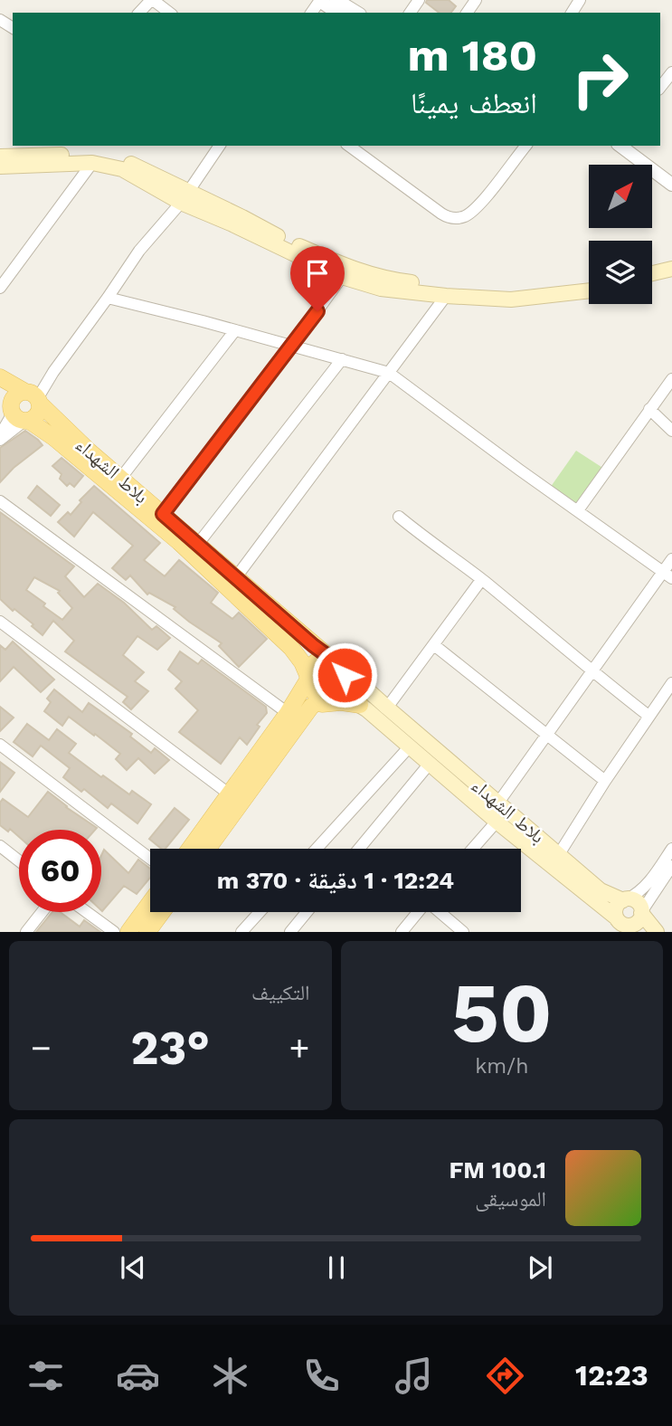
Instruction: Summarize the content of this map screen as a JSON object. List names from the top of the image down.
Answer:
{
  "streets": {
    "main road": ["بلاط الشهداء"]
  },
  "north": "top right",
  "page": {
    "turn": ["180 m", "انعطف يمينًا"],
    "limit": "60",
    "trip": "12:24 · 1 دقيقة · 370 m",
    "tile": [
      ["50", "km/h"],
      "التكييف"
    ],
    "heat": ["−", "23°", "+"],
    "song": ["100.1 FM", "الموسيقى"],
    "tabs": "12:23"
  }
}
